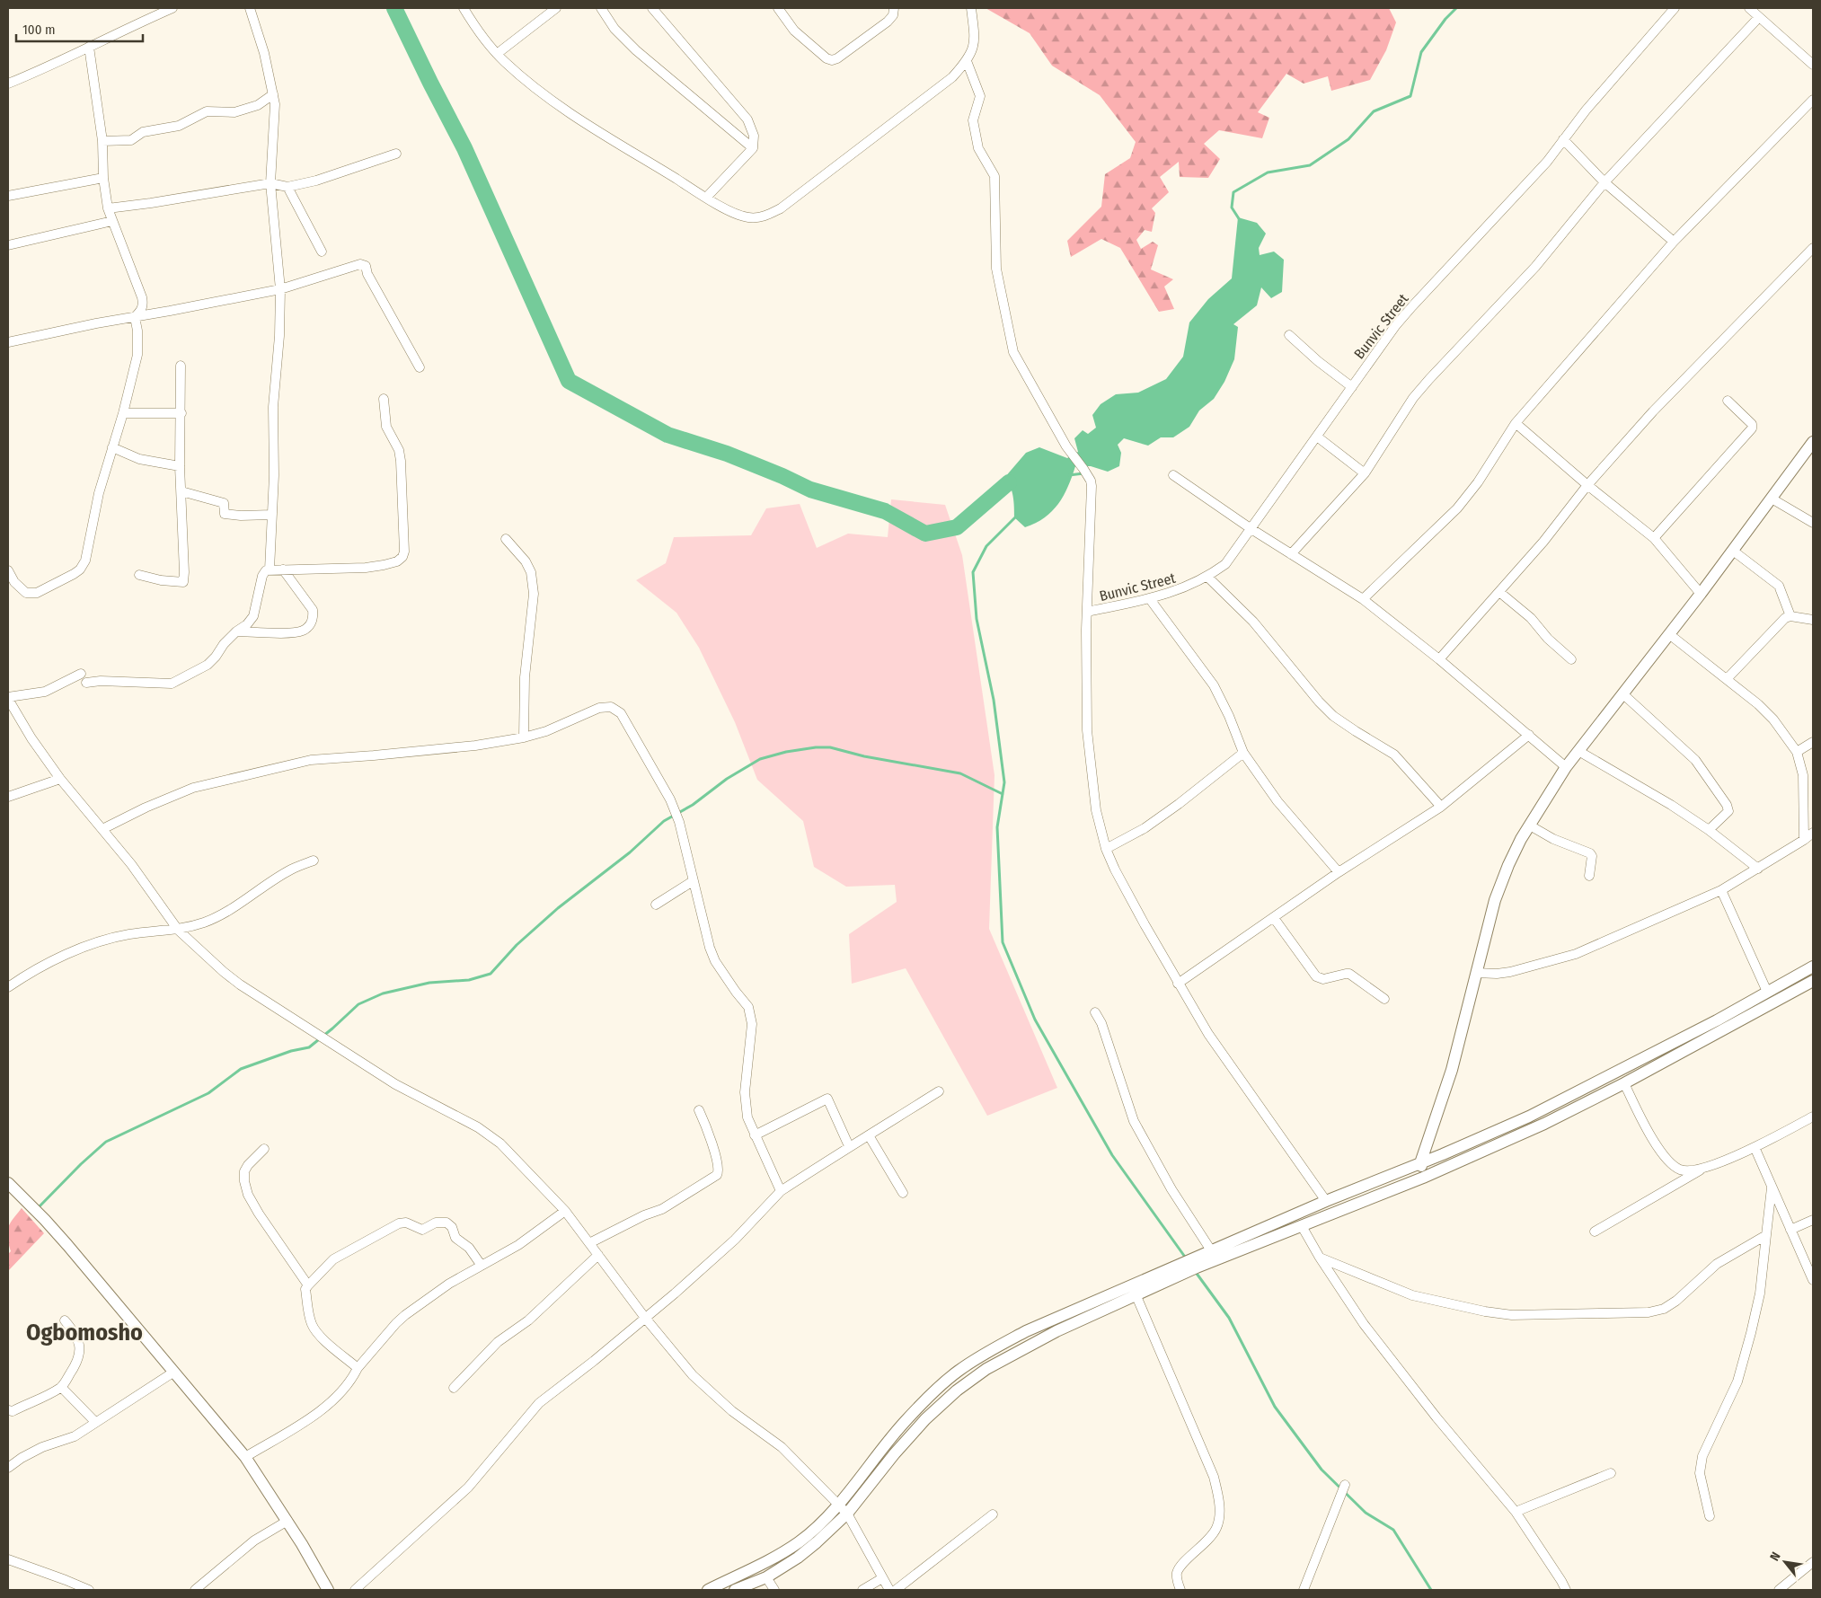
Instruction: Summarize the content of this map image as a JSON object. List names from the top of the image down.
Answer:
{
  "streets": {
    "street": ["Bunvic Street"]
  },
  "districts": ["Ogbomosho"],
  "scale_bar": "100 m",
  "north": "top left"
}
